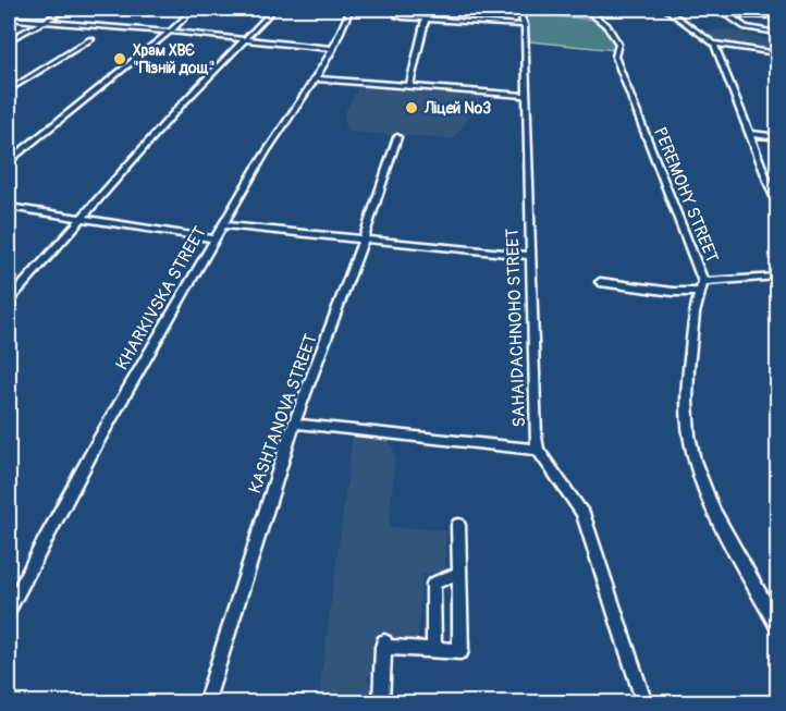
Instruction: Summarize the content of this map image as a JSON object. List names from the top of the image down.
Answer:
{
  "streets": {
    "street": [
      "PEREMOHY STREET",
      "KHARKIVSKA STREET",
      "SAHAIDACHNOHO STREET",
      "KASHTANOVA STREET"
    ]
  },
  "places": ["Храм ХВЄ \"Пізній дощ\"", "Ліцей №3"]
}
